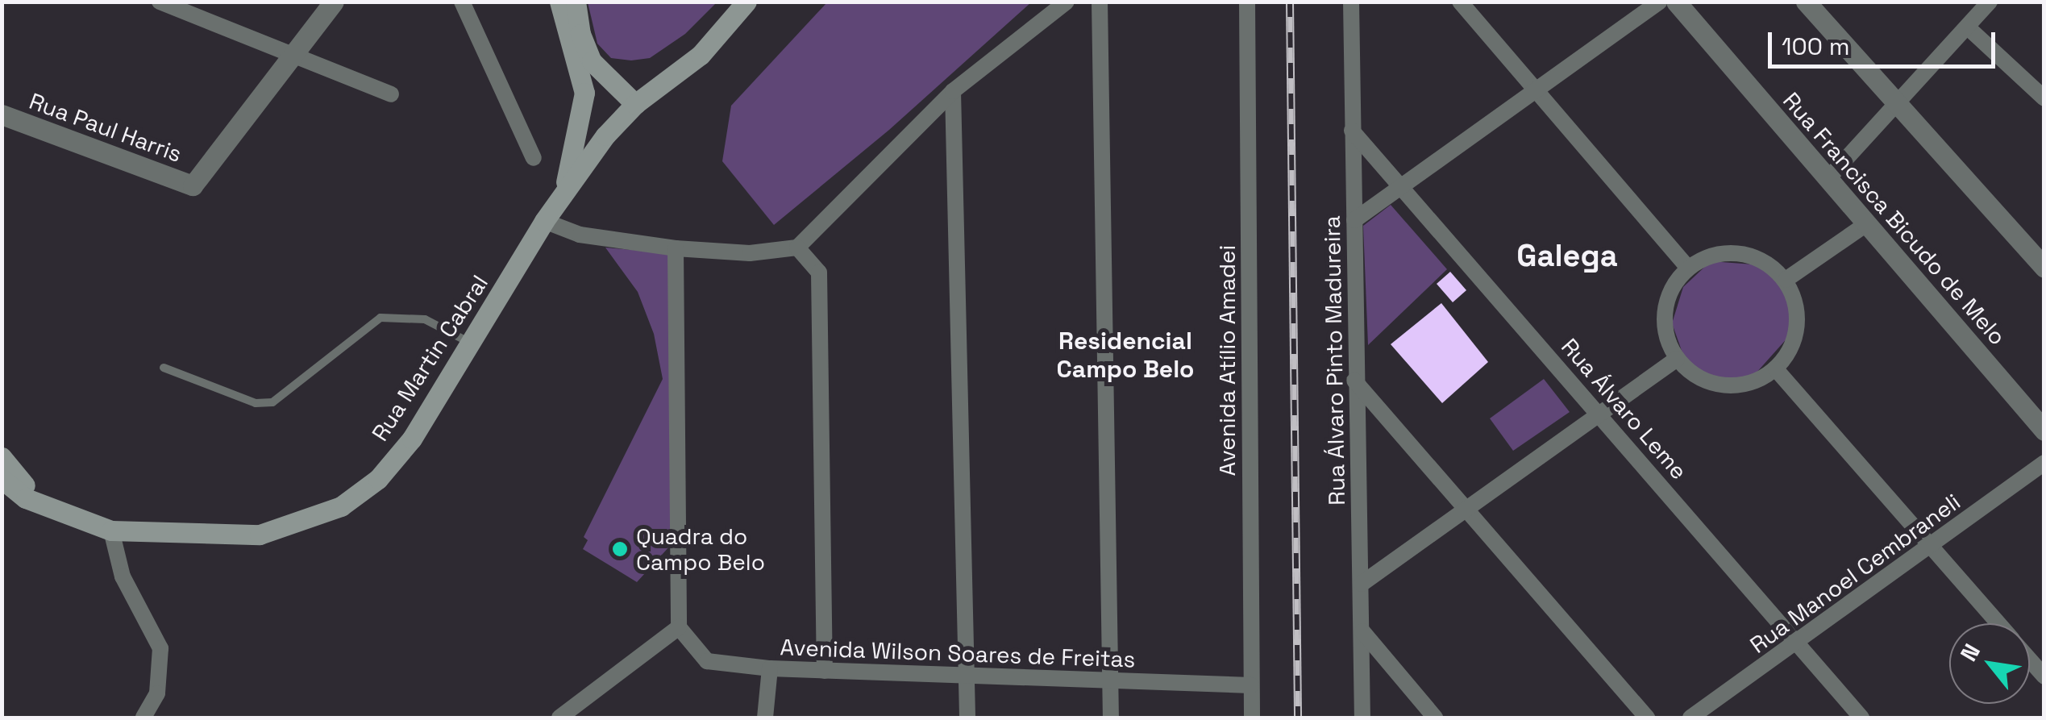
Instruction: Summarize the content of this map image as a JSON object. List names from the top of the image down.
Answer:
{
  "streets": {
    "main road": ["Rua Martin Cabral"],
    "street": [
      "Rua Paul Harris",
      "Rua Francisca Bicudo de Melo",
      "Avenida Atílio Amadei",
      "Rua Álvaro Pinto Madureira",
      "Rua Álvaro Leme",
      "Rua Manoel Cembraneli",
      "Avenida Wilson Soares de Freitas"
    ]
  },
  "crossings": [
    ["Avenida Atílio Amadei", "Avenida Wilson Soares de Freitas"],
    ["Rua Álvaro Pinto Madureira", "Rua Álvaro Leme"],
    ["Rua Álvaro Leme", "Rua Manoel Cembraneli"]
  ],
  "districts": ["Galega", "Residencial Campo Belo"],
  "places": ["Quadra do Campo Belo"],
  "scale_bar": "100 m",
  "north": "top left"
}
